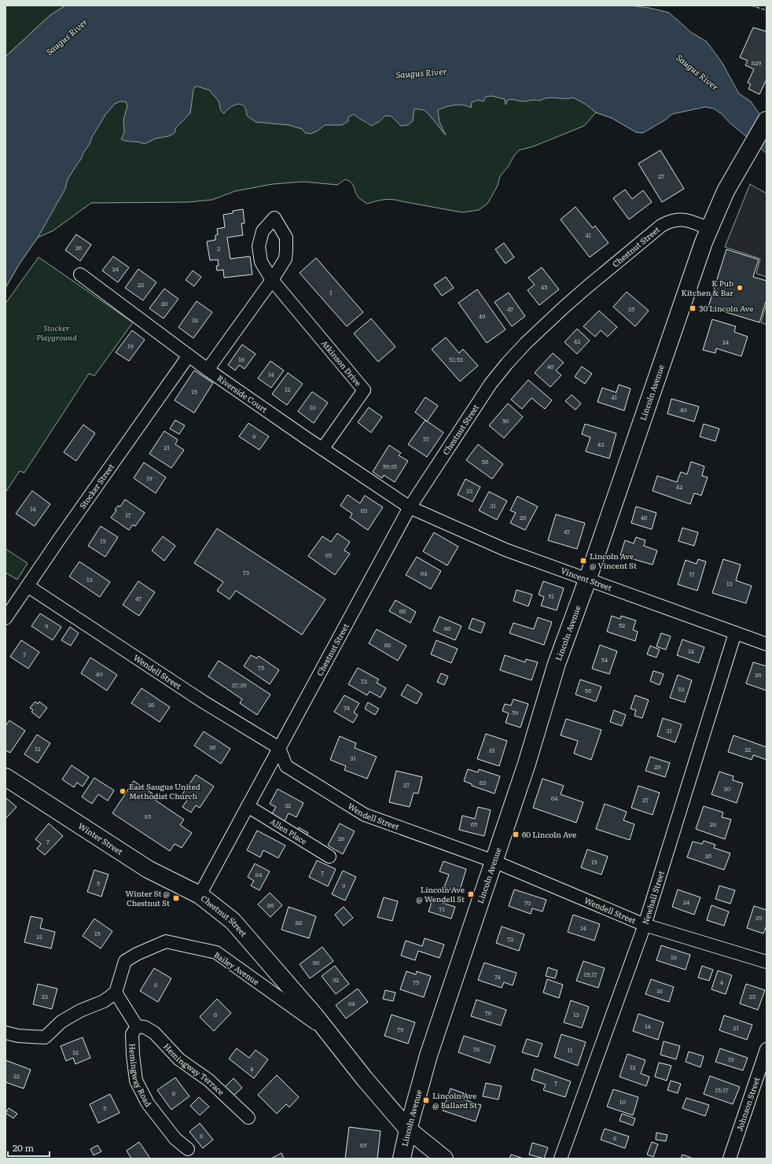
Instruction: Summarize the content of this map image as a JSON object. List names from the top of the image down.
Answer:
{
  "streets": {
    "main road": ["Chestnut Street", "Lincoln Avenue", "Winter Street"],
    "street": [
      "Atkinson Drive",
      "Riverside Court",
      "Stocker Street",
      "Vincent Street",
      "Wendell Street",
      "Allen Place",
      "Newhall Street",
      "Bailey Avenue",
      "Hemingway Terrace",
      "Hemingway Road",
      "Johnson Street"
    ]
  },
  "crossings": [
    ["Chestnut Street", "Lincoln Avenue"],
    ["Chestnut Street", "Riverside Court"],
    ["Chestnut Street", "Vincent Street"],
    ["Chestnut Street", "Wendell Street"],
    ["Chestnut Street", "Allen Place"],
    ["Chestnut Street", "Winter Street"],
    ["Chestnut Street", "Bailey Avenue"],
    ["Atkinson Drive", "Riverside Court"],
    ["Lincoln Avenue", "Vincent Street"],
    ["Lincoln Avenue", "Wendell Street"],
    ["Riverside Court", "Stocker Street"],
    ["Riverside Court", "Vincent Street"],
    ["Stocker Street", "Wendell Street"],
    ["Vincent Street", "Newhall Street"],
    ["Wendell Street", "Newhall Street"],
    ["Hemingway Terrace", "Hemingway Road"]
  ],
  "water": ["Saugus River"],
  "parks": ["Stocker Playground"],
  "places": {
    "other": ["K Pub Kitchen & Bar", "East Saugus United Methodist Church"],
    "transit": [
      "30 Lincoln Ave",
      "Lincoln Ave @ Vincent St",
      "60 Lincoln Ave",
      "Lincoln Ave @ Wendell St",
      "Winter St @ Chestnut St",
      "Lincoln Ave @ Ballard St"
    ]
  },
  "house_numbers": [
    "829",
    "27",
    "41",
    "26",
    "2",
    "24",
    "22",
    "45",
    "1",
    "20",
    "47",
    "35",
    "49",
    "18",
    "42",
    "24",
    "19",
    "16",
    "51;53",
    "46",
    "14",
    "12",
    "15",
    "41",
    "10",
    "40",
    "50",
    "9",
    "57",
    "43",
    "21",
    "56",
    "59;61",
    "19",
    "42",
    "33",
    "31",
    "14",
    "63",
    "17",
    "29",
    "46",
    "47",
    "15",
    "65",
    "73",
    "64",
    "17",
    "13",
    "13",
    "51",
    "47",
    "66",
    "52",
    "9",
    "66",
    "68",
    "14",
    "7",
    "54",
    "75",
    "40",
    "36",
    "72",
    "37;39",
    "33",
    "56",
    "38",
    "74",
    "59",
    "31",
    "36",
    "12",
    "32",
    "61",
    "31",
    "29",
    "63",
    "27",
    "30",
    "64",
    "27",
    "32",
    "85",
    "65",
    "28",
    "28",
    "7",
    "26",
    "15",
    "7",
    "84",
    "5",
    "9",
    "24",
    "70",
    "86",
    "71",
    "29",
    "88",
    "14",
    "15",
    "21",
    "72",
    "18",
    "90",
    "15;17",
    "74",
    "92",
    "75",
    "4",
    "8",
    "16",
    "23",
    "23",
    "94",
    "76",
    "6",
    "13",
    "14",
    "21",
    "79",
    "78",
    "11",
    "18",
    "19",
    "12",
    "4",
    "22",
    "7",
    "15;17",
    "6",
    "10",
    "5",
    "8",
    "8",
    "85"
  ],
  "scale_bar": "20 m"
}
